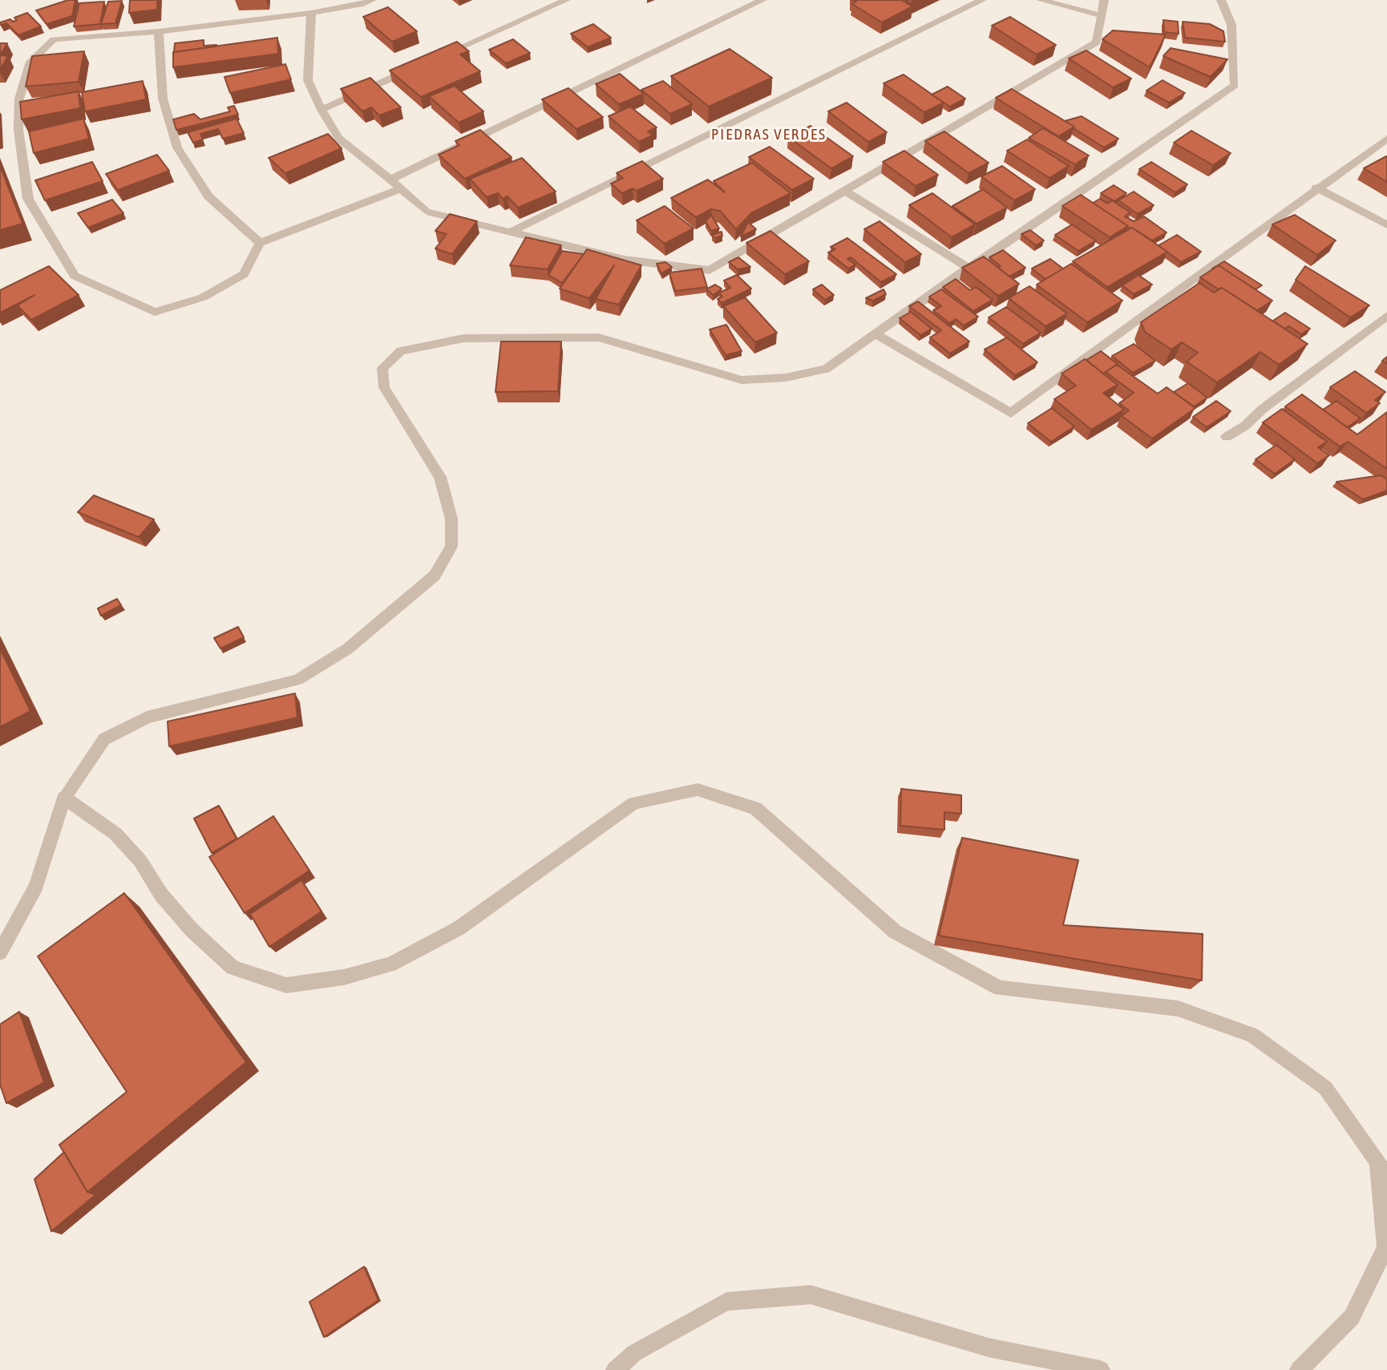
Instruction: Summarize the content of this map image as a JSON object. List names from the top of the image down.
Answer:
{
  "districts": ["PIEDRAS VERDES"]
}
